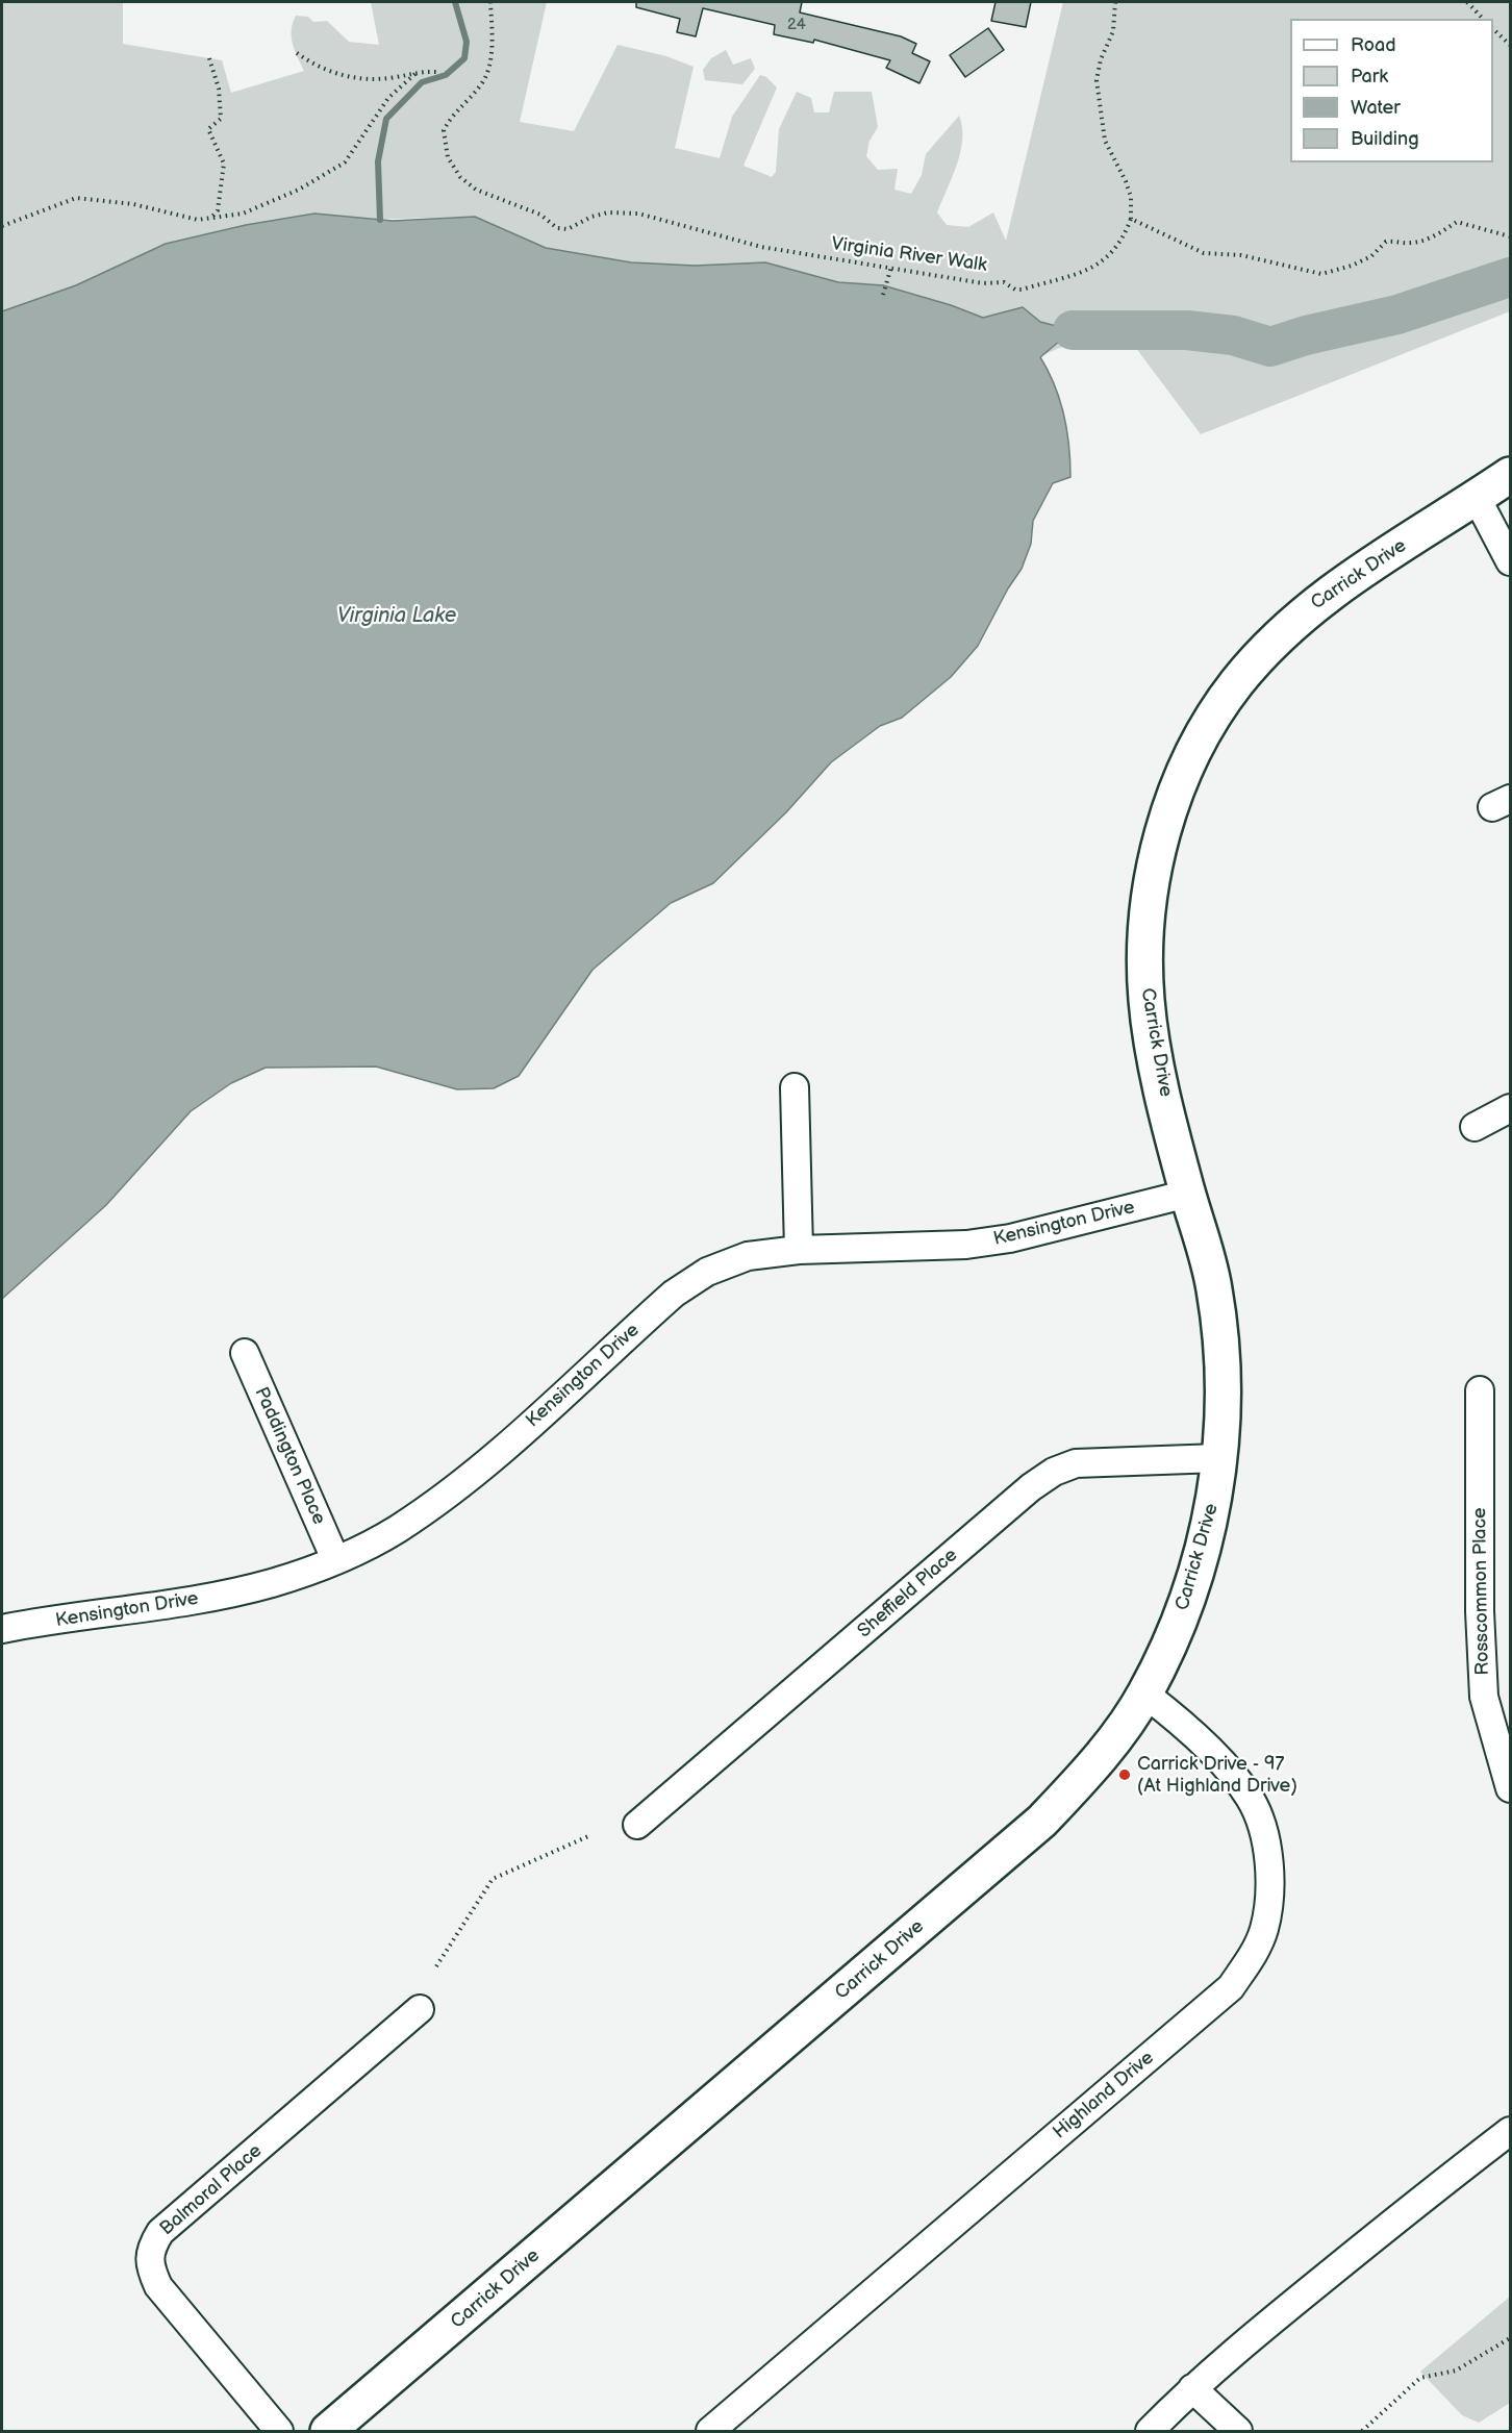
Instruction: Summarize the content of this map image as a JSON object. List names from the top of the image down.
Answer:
{
  "streets": {
    "street": [
      "Carrick Drive",
      "Kensington Drive",
      "Paddington Place",
      "Rosscommon Place",
      "Sheffield Place",
      "Highland Drive",
      "Balmoral Place"
    ],
    "path": ["Virginia River Walk"]
  },
  "crossings": [
    ["Carrick Drive", "Kensington Drive"],
    ["Carrick Drive", "Sheffield Place"],
    ["Carrick Drive", "Highland Drive"],
    ["Kensington Drive", "Paddington Place"]
  ],
  "water": ["Virginia Lake"],
  "places": ["Carrick Drive - 97 (At Highland Drive)"],
  "house_numbers": ["24"],
  "legend": [
    "Road",
    "Park",
    "Water",
    "Building"
  ]
}
